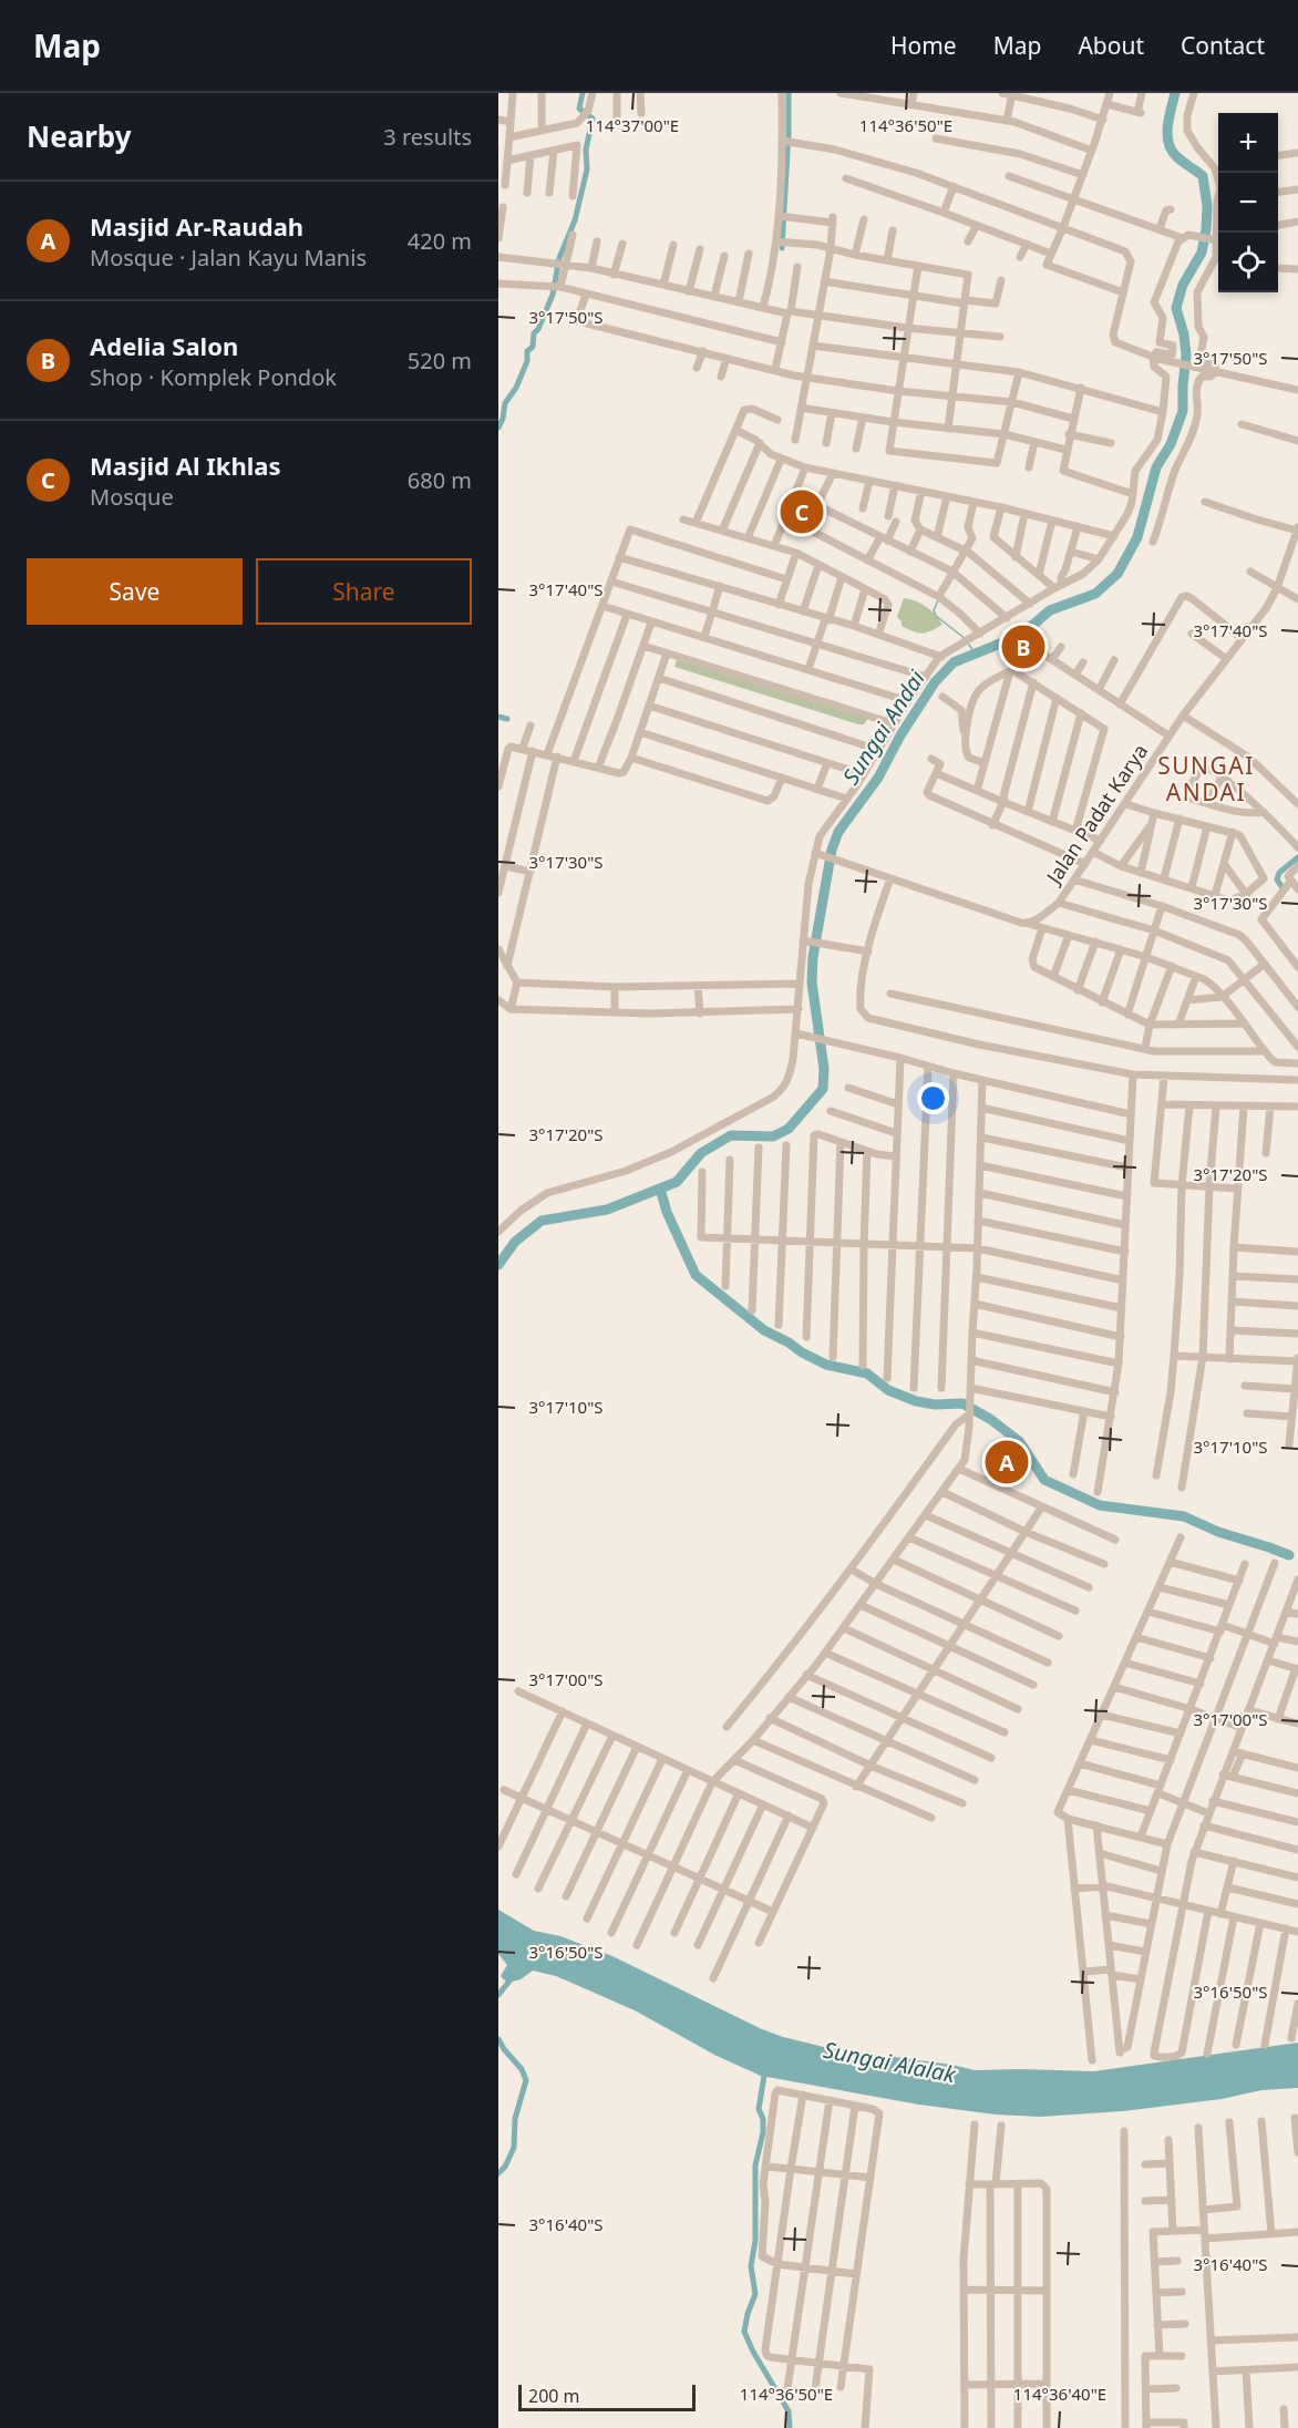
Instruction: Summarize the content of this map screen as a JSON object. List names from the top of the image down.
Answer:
{
  "streets": {
    "street": ["Jalan Padat Karya"]
  },
  "districts": ["SUNGAI ANDAI"],
  "water": ["Sungai Andai", "Sungai Alalak"],
  "scale_bar": "200 m",
  "page": {
    "header": "Map",
    "nav": [
      "Home",
      "Map",
      "About",
      "Contact"
    ],
    "heading": ["Nearby", "3 results"],
    "map_buttons": ["+", "−"],
    "list": [
      {
        "mark": "A",
        "name": "Masjid Ar-Raudah",
        "note": "Mosque · Jalan Kayu Manis",
        "value": "420 m"
      },
      {
        "mark": "B",
        "name": "Adelia Salon",
        "note": "Shop · Komplek Pondok",
        "value": "520 m"
      },
      {
        "mark": "C",
        "name": "Masjid Al Ikhlas",
        "note": "Mosque",
        "value": "680 m"
      }
    ],
    "pins": ["C", "B", "A"],
    "buttons": ["Save", "Share"],
    "scale": "200 m"
  },
  "coordinates": [
    "114°37'00\"E",
    "114°36'50\"E",
    "3°17'50\"S",
    "3°17'40\"S",
    "3°17'30\"S",
    "3°17'20\"S",
    "3°17'10\"S",
    "3°17'00\"S",
    "3°16'50\"S",
    "3°16'40\"S",
    "114°36'40\"E"
  ]
}
